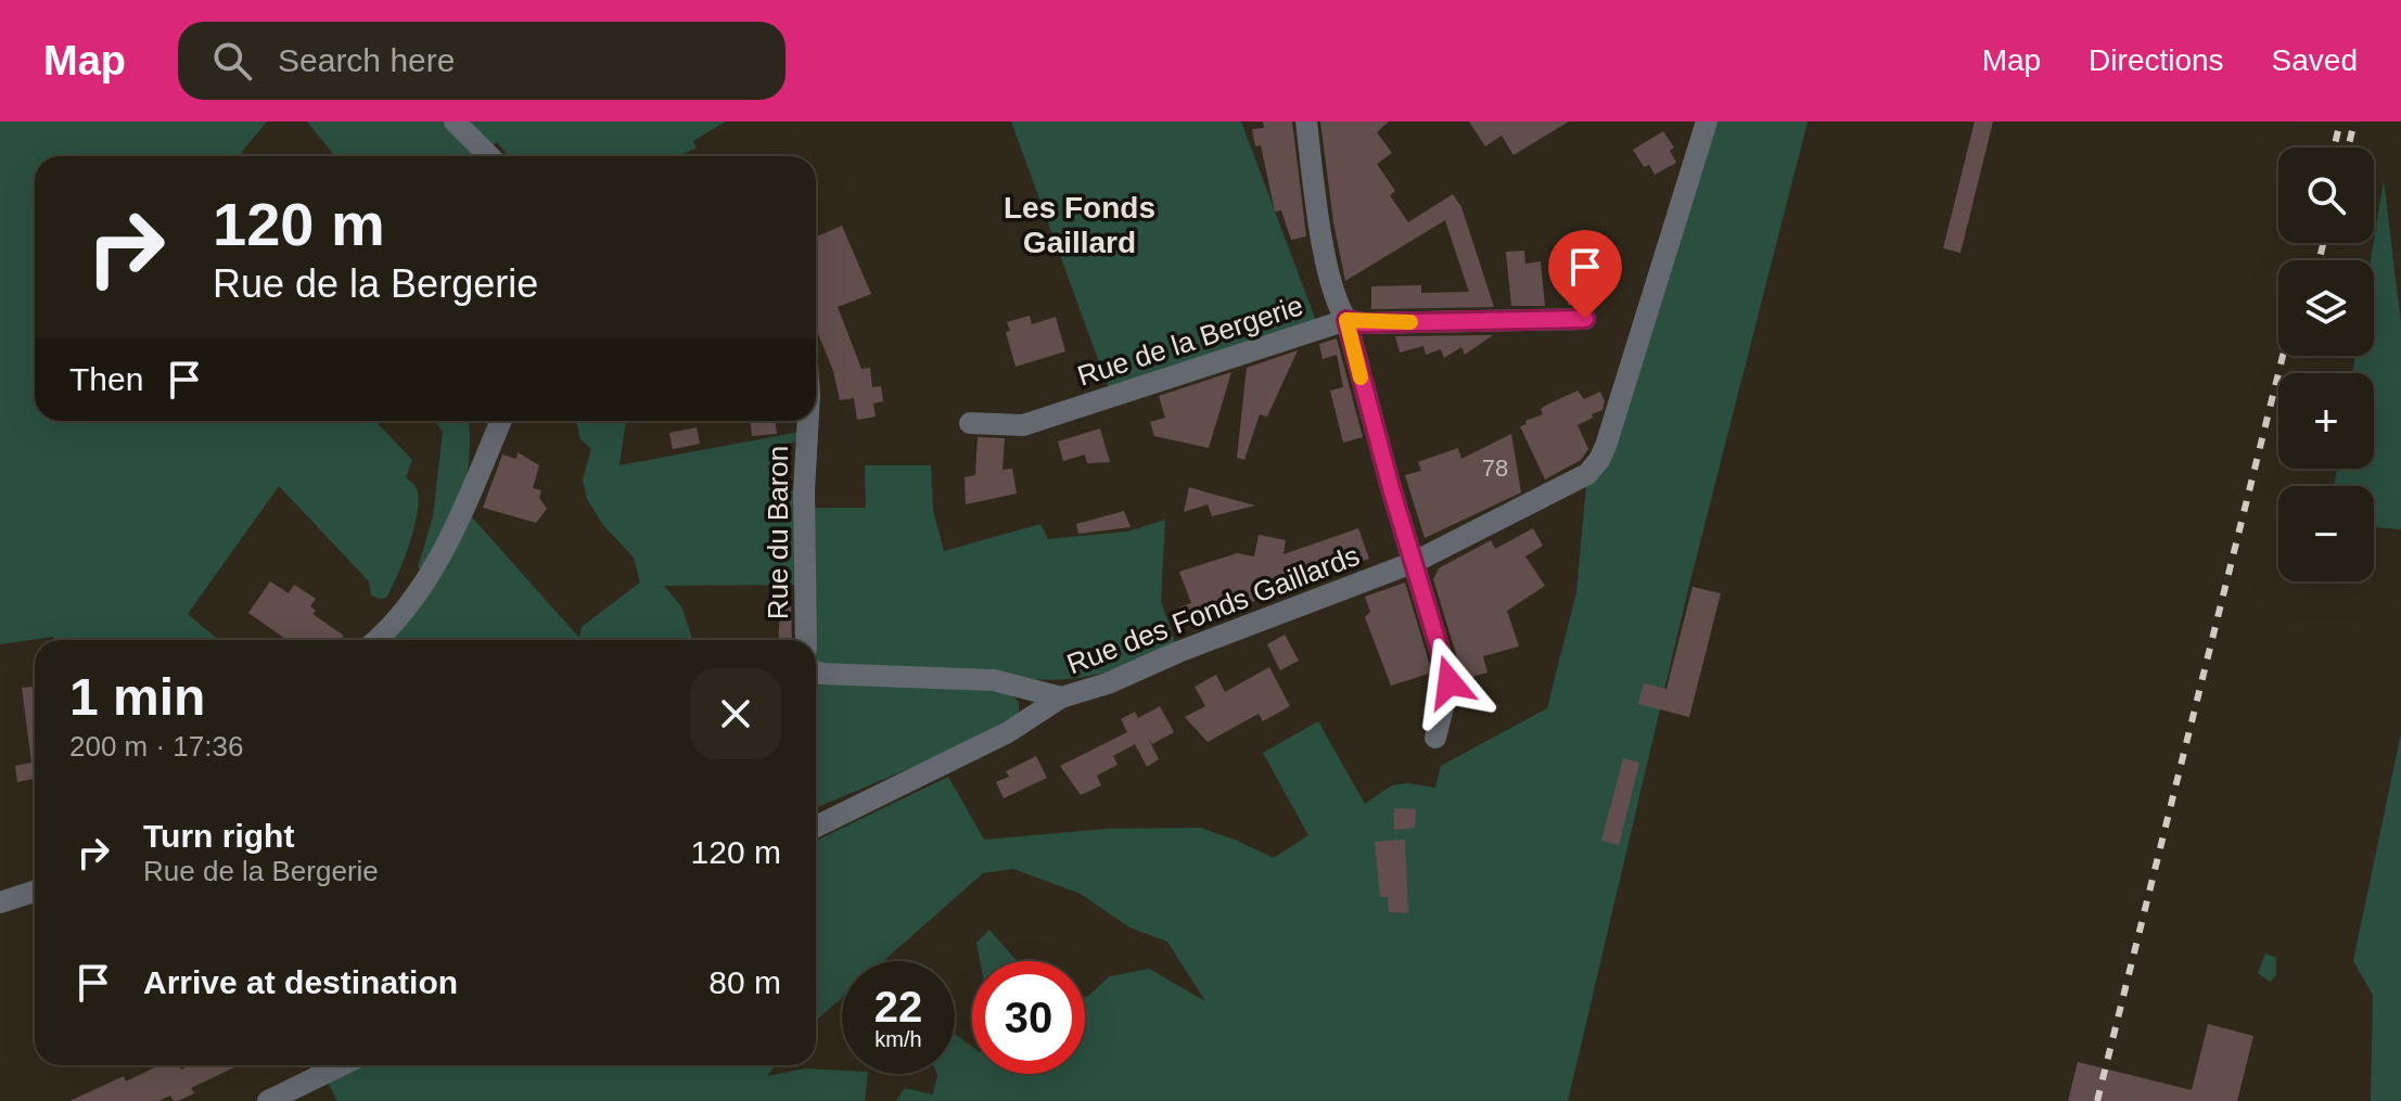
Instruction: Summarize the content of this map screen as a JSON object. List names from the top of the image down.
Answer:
{
  "streets": {
    "street": ["Rue de la Bergerie", "Rue du Baron", "Rue des Fonds Gaillards"]
  },
  "districts": ["Les Fonds Gaillard"],
  "house_numbers": ["78"],
  "page": {
    "header": "Map",
    "search": "Search here",
    "nav": ["Map", "Directions", "Saved"],
    "map_buttons": ["+", "−"],
    "turn": ["120 m", "Rue de la Bergerie"],
    "then": "Then",
    "heading": ["1 min", "200 m · 17:36"],
    "list": [
      {
        "name": "Turn right",
        "note": "Rue de la Bergerie",
        "value": "120 m"
      },
      {
        "name": "Arrive at destination",
        "value": "80 m"
      }
    ],
    "speed": "22 km/h",
    "limit": "30"
  }
}
